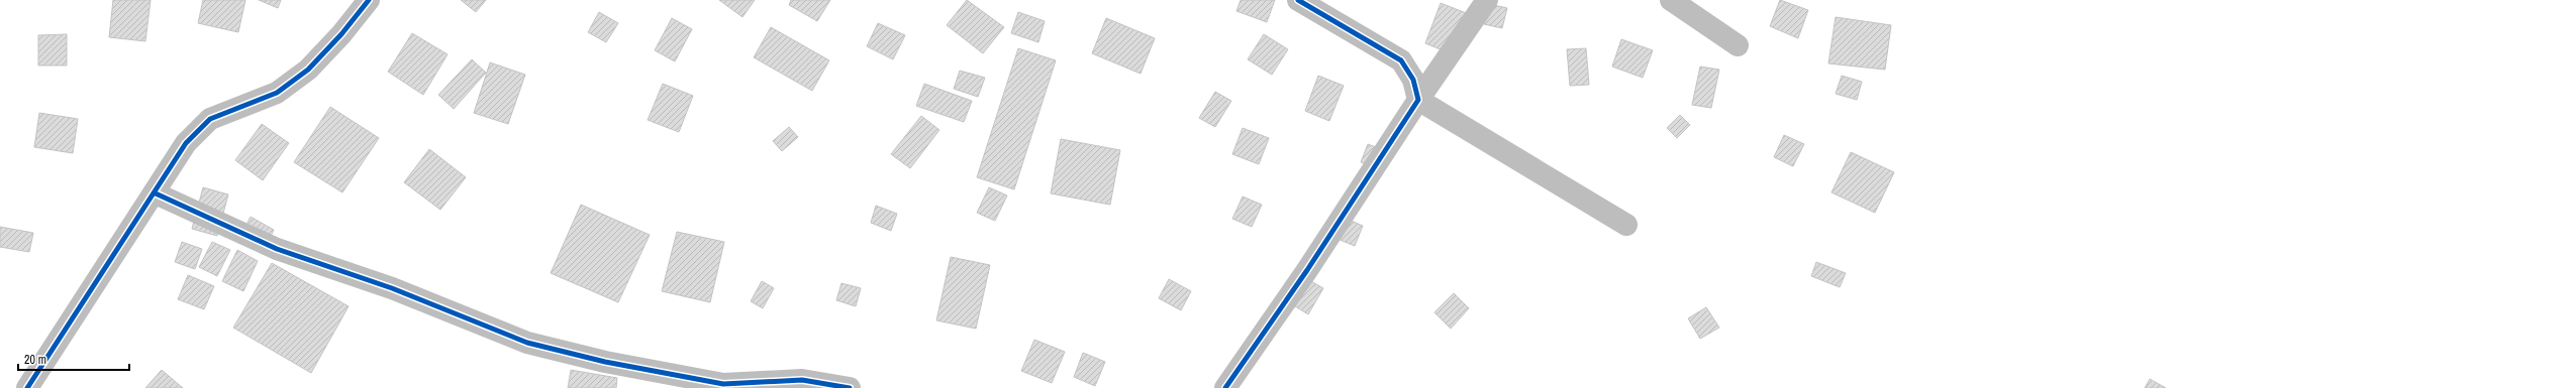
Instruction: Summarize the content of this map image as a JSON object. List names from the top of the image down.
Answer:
{
  "scale_bar": "20 m"
}
